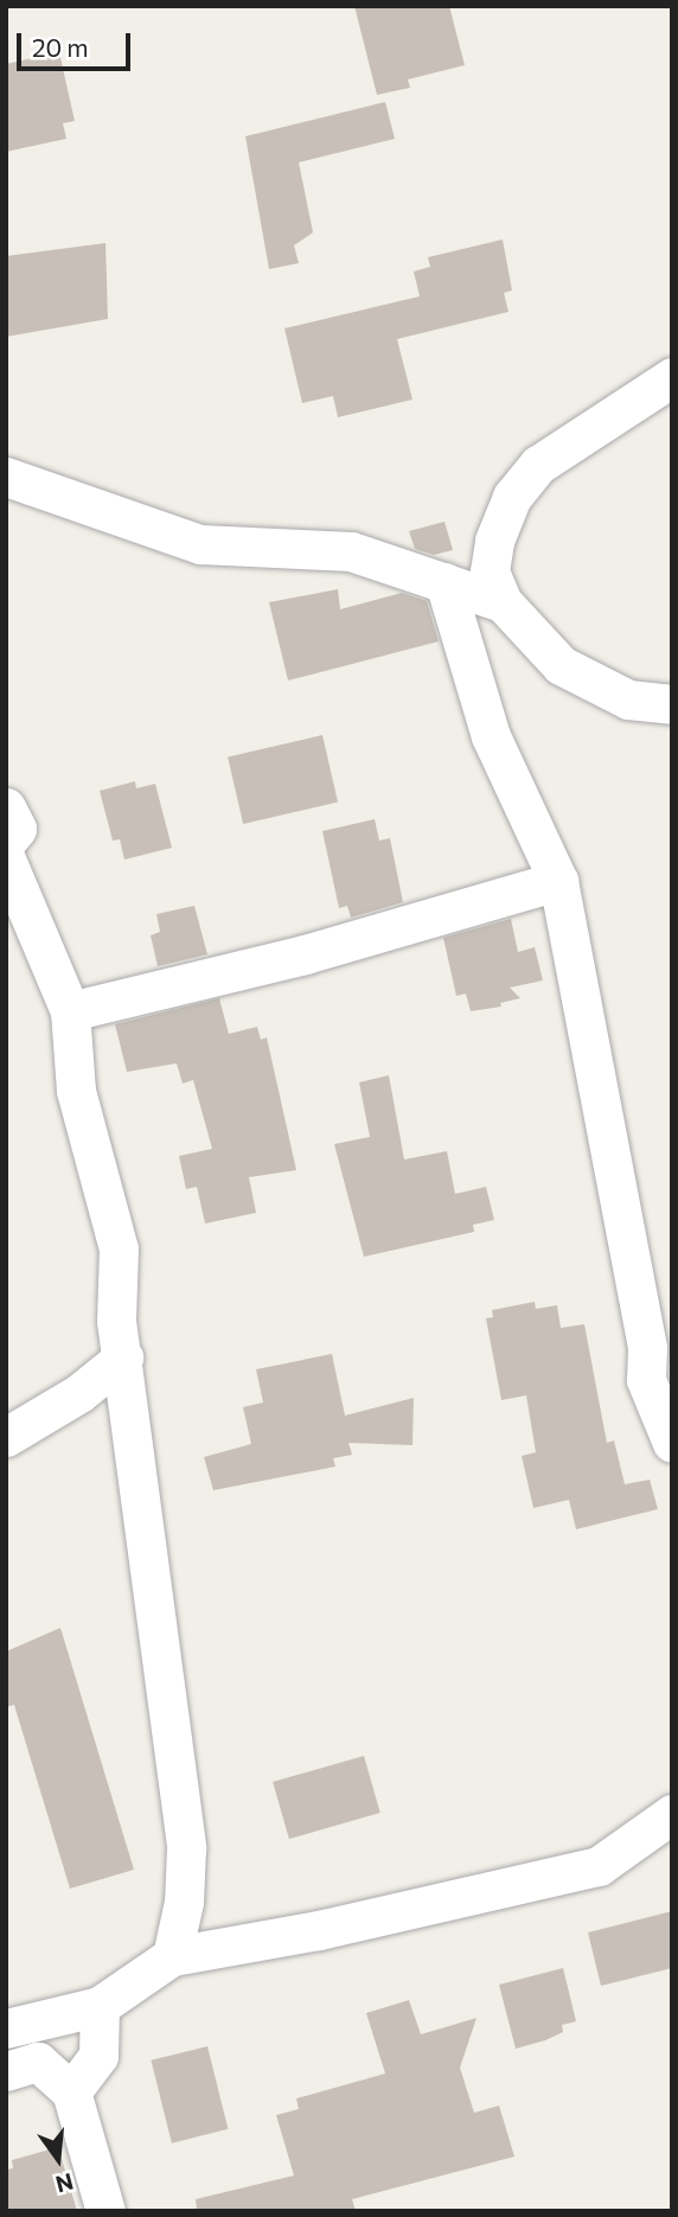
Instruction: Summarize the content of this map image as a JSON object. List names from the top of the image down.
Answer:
{
  "scale_bar": "20 m",
  "north": "bottom"
}
